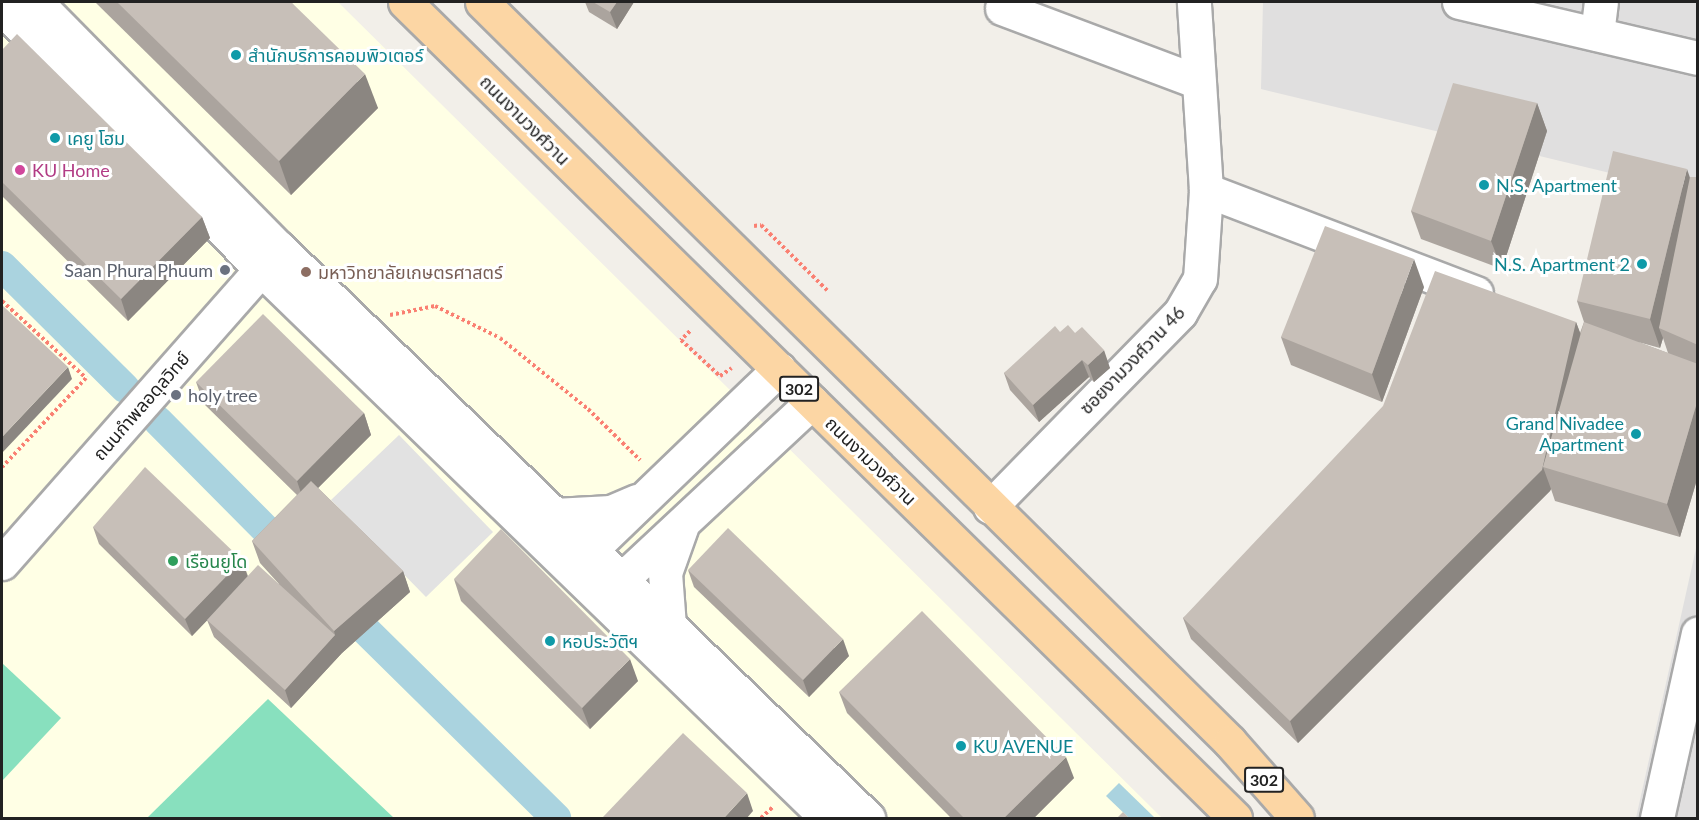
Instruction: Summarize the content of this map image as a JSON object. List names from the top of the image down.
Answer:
{
  "streets": {
    "main road": ["ถนนงามวงศ์วาน", "302"],
    "street": ["ซอยงามวงศ์วาน 46", "ถนนกำพลอดุลวิทย์"]
  },
  "crossings": [
    ["ซอยงามวงศ์วาน 46", "302"]
  ],
  "places": [
    "สำนักบริการคอมพิวเตอร์",
    "เคยู โฮม",
    "KU Home",
    "N.S. Apartment",
    "N.S. Apartment 2",
    "Saan Phura Phuum",
    "มหาวิทยาลัยเกษตรศาสตร์",
    "holy tree",
    "Grand Nivadee Apartment",
    "เรือนยูโด",
    "หอประวัติฯ",
    "KU AVENUE"
  ]
}
